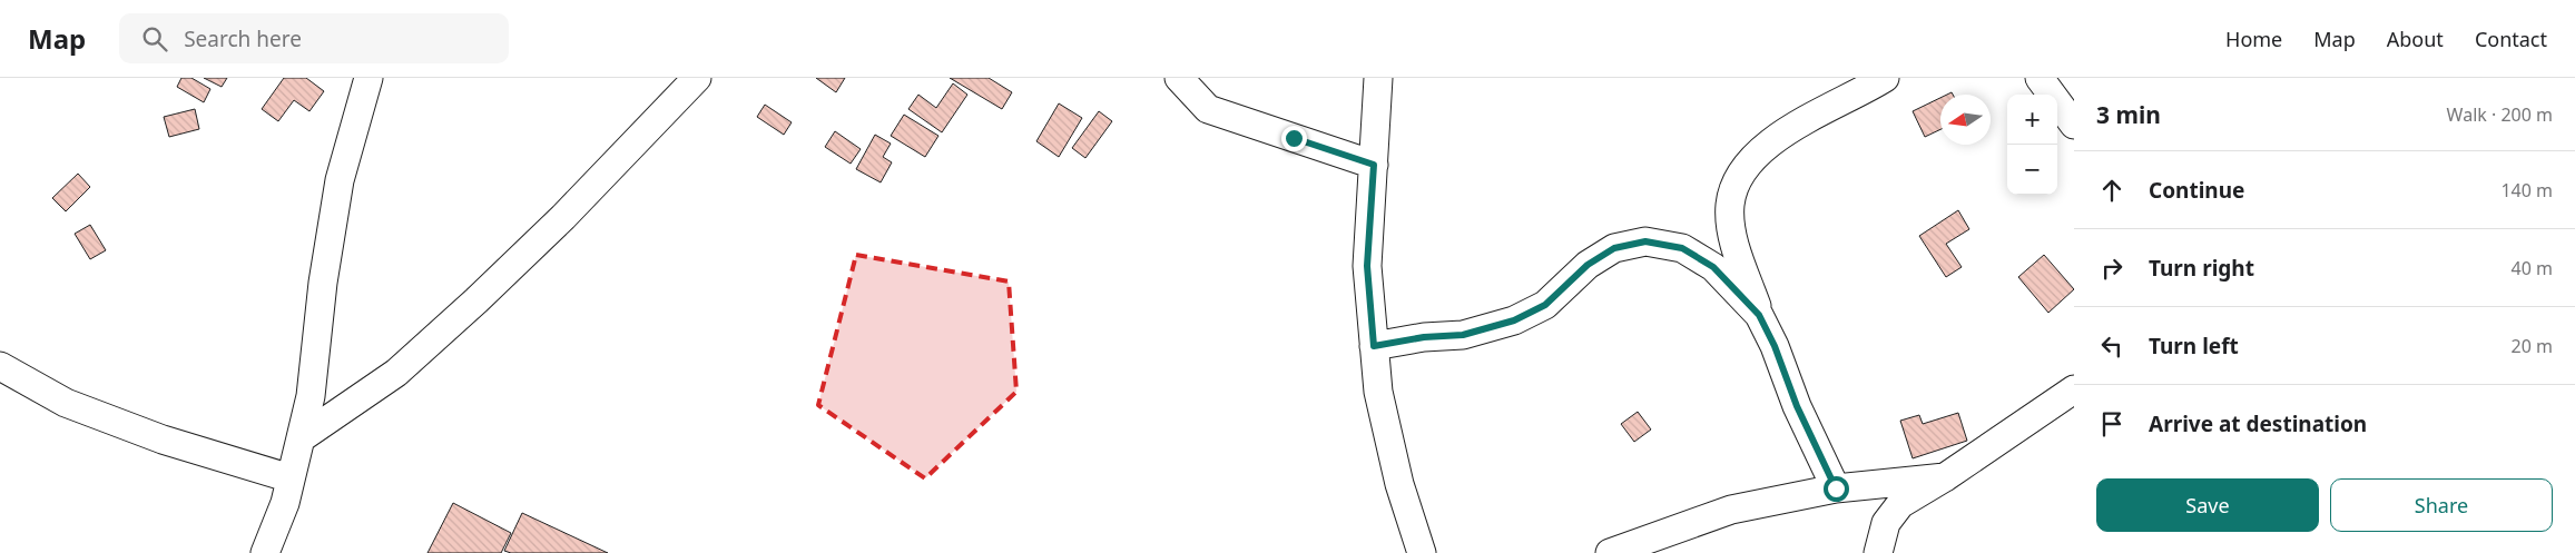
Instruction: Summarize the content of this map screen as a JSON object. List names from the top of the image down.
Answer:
{
  "north": "left",
  "page": {
    "header": "Map",
    "search": "Search here",
    "nav": [
      "Home",
      "Map",
      "About",
      "Contact"
    ],
    "heading": ["3 min", "Walk · 200 m"],
    "map_buttons": ["+", "−"],
    "list": [
      ["Continue", "140 m"],
      ["Turn right", "40 m"],
      ["Turn left", "20 m"],
      "Arrive at destination"
    ],
    "buttons": ["Save", "Share"]
  }
}
